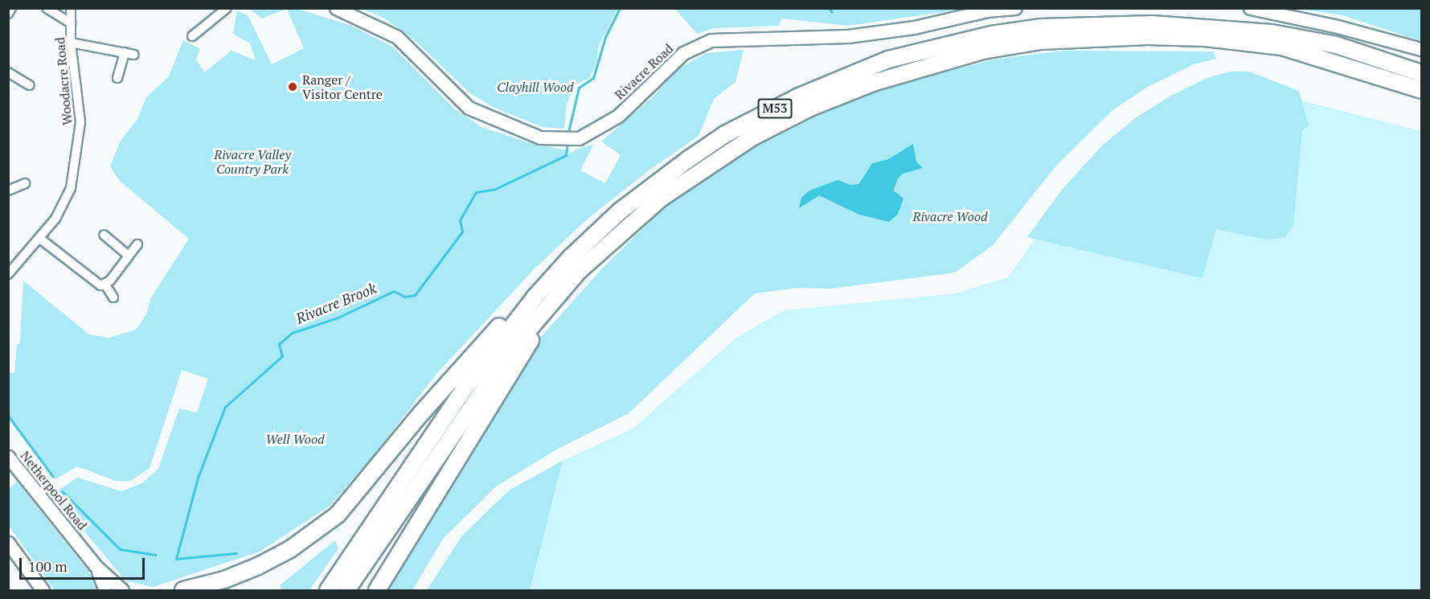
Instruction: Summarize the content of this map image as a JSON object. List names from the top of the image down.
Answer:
{
  "streets": {
    "highway": ["M53"],
    "main road": ["Rivacre Road", "Netherpool Road"],
    "street": ["Woodacre Road"]
  },
  "water": ["Rivacre Brook"],
  "parks": [
    "Clayhill Wood",
    "Rivacre Valley Country Park",
    "Rivacre Wood",
    "Well Wood"
  ],
  "places": ["Ranger / Visitor Centre"],
  "scale_bar": "100 m"
}
